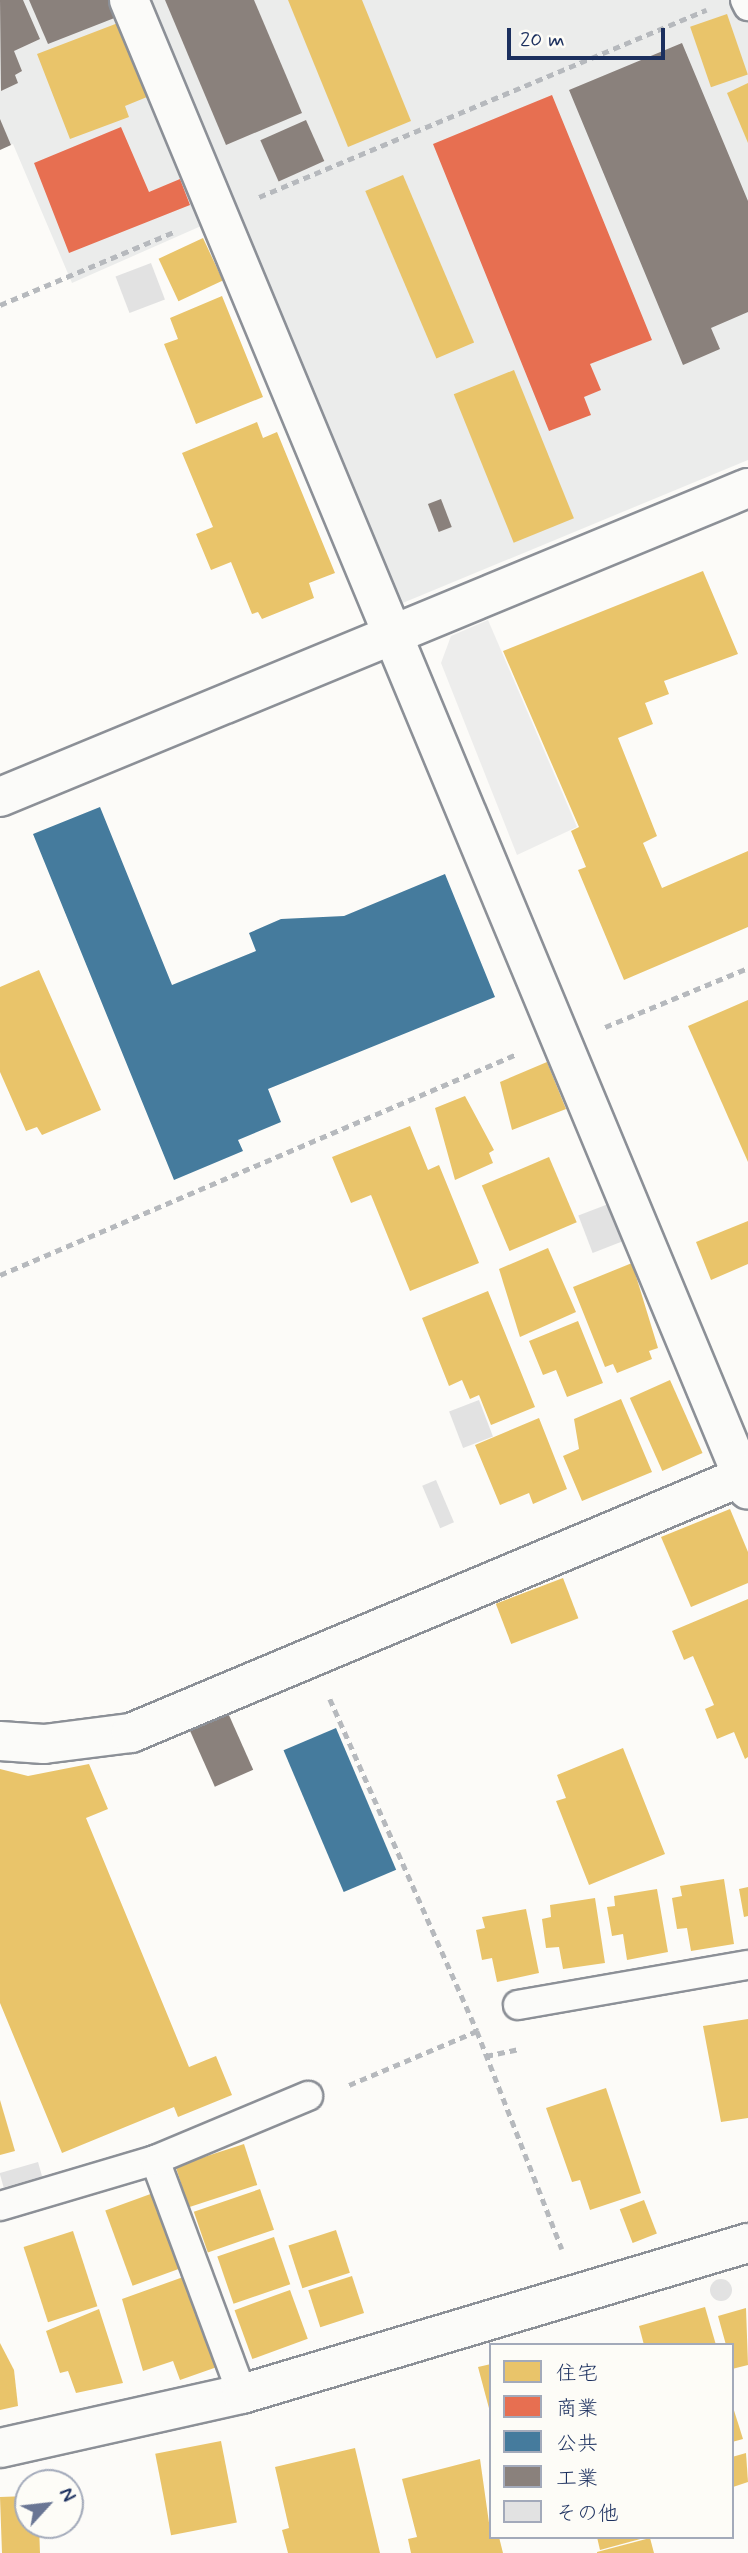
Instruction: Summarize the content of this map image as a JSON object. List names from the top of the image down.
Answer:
{
  "legend": [
    "住宅",
    "商業",
    "公共",
    "工業",
    "その他"
  ],
  "scale_bar": "20 m",
  "north": "top right"
}
